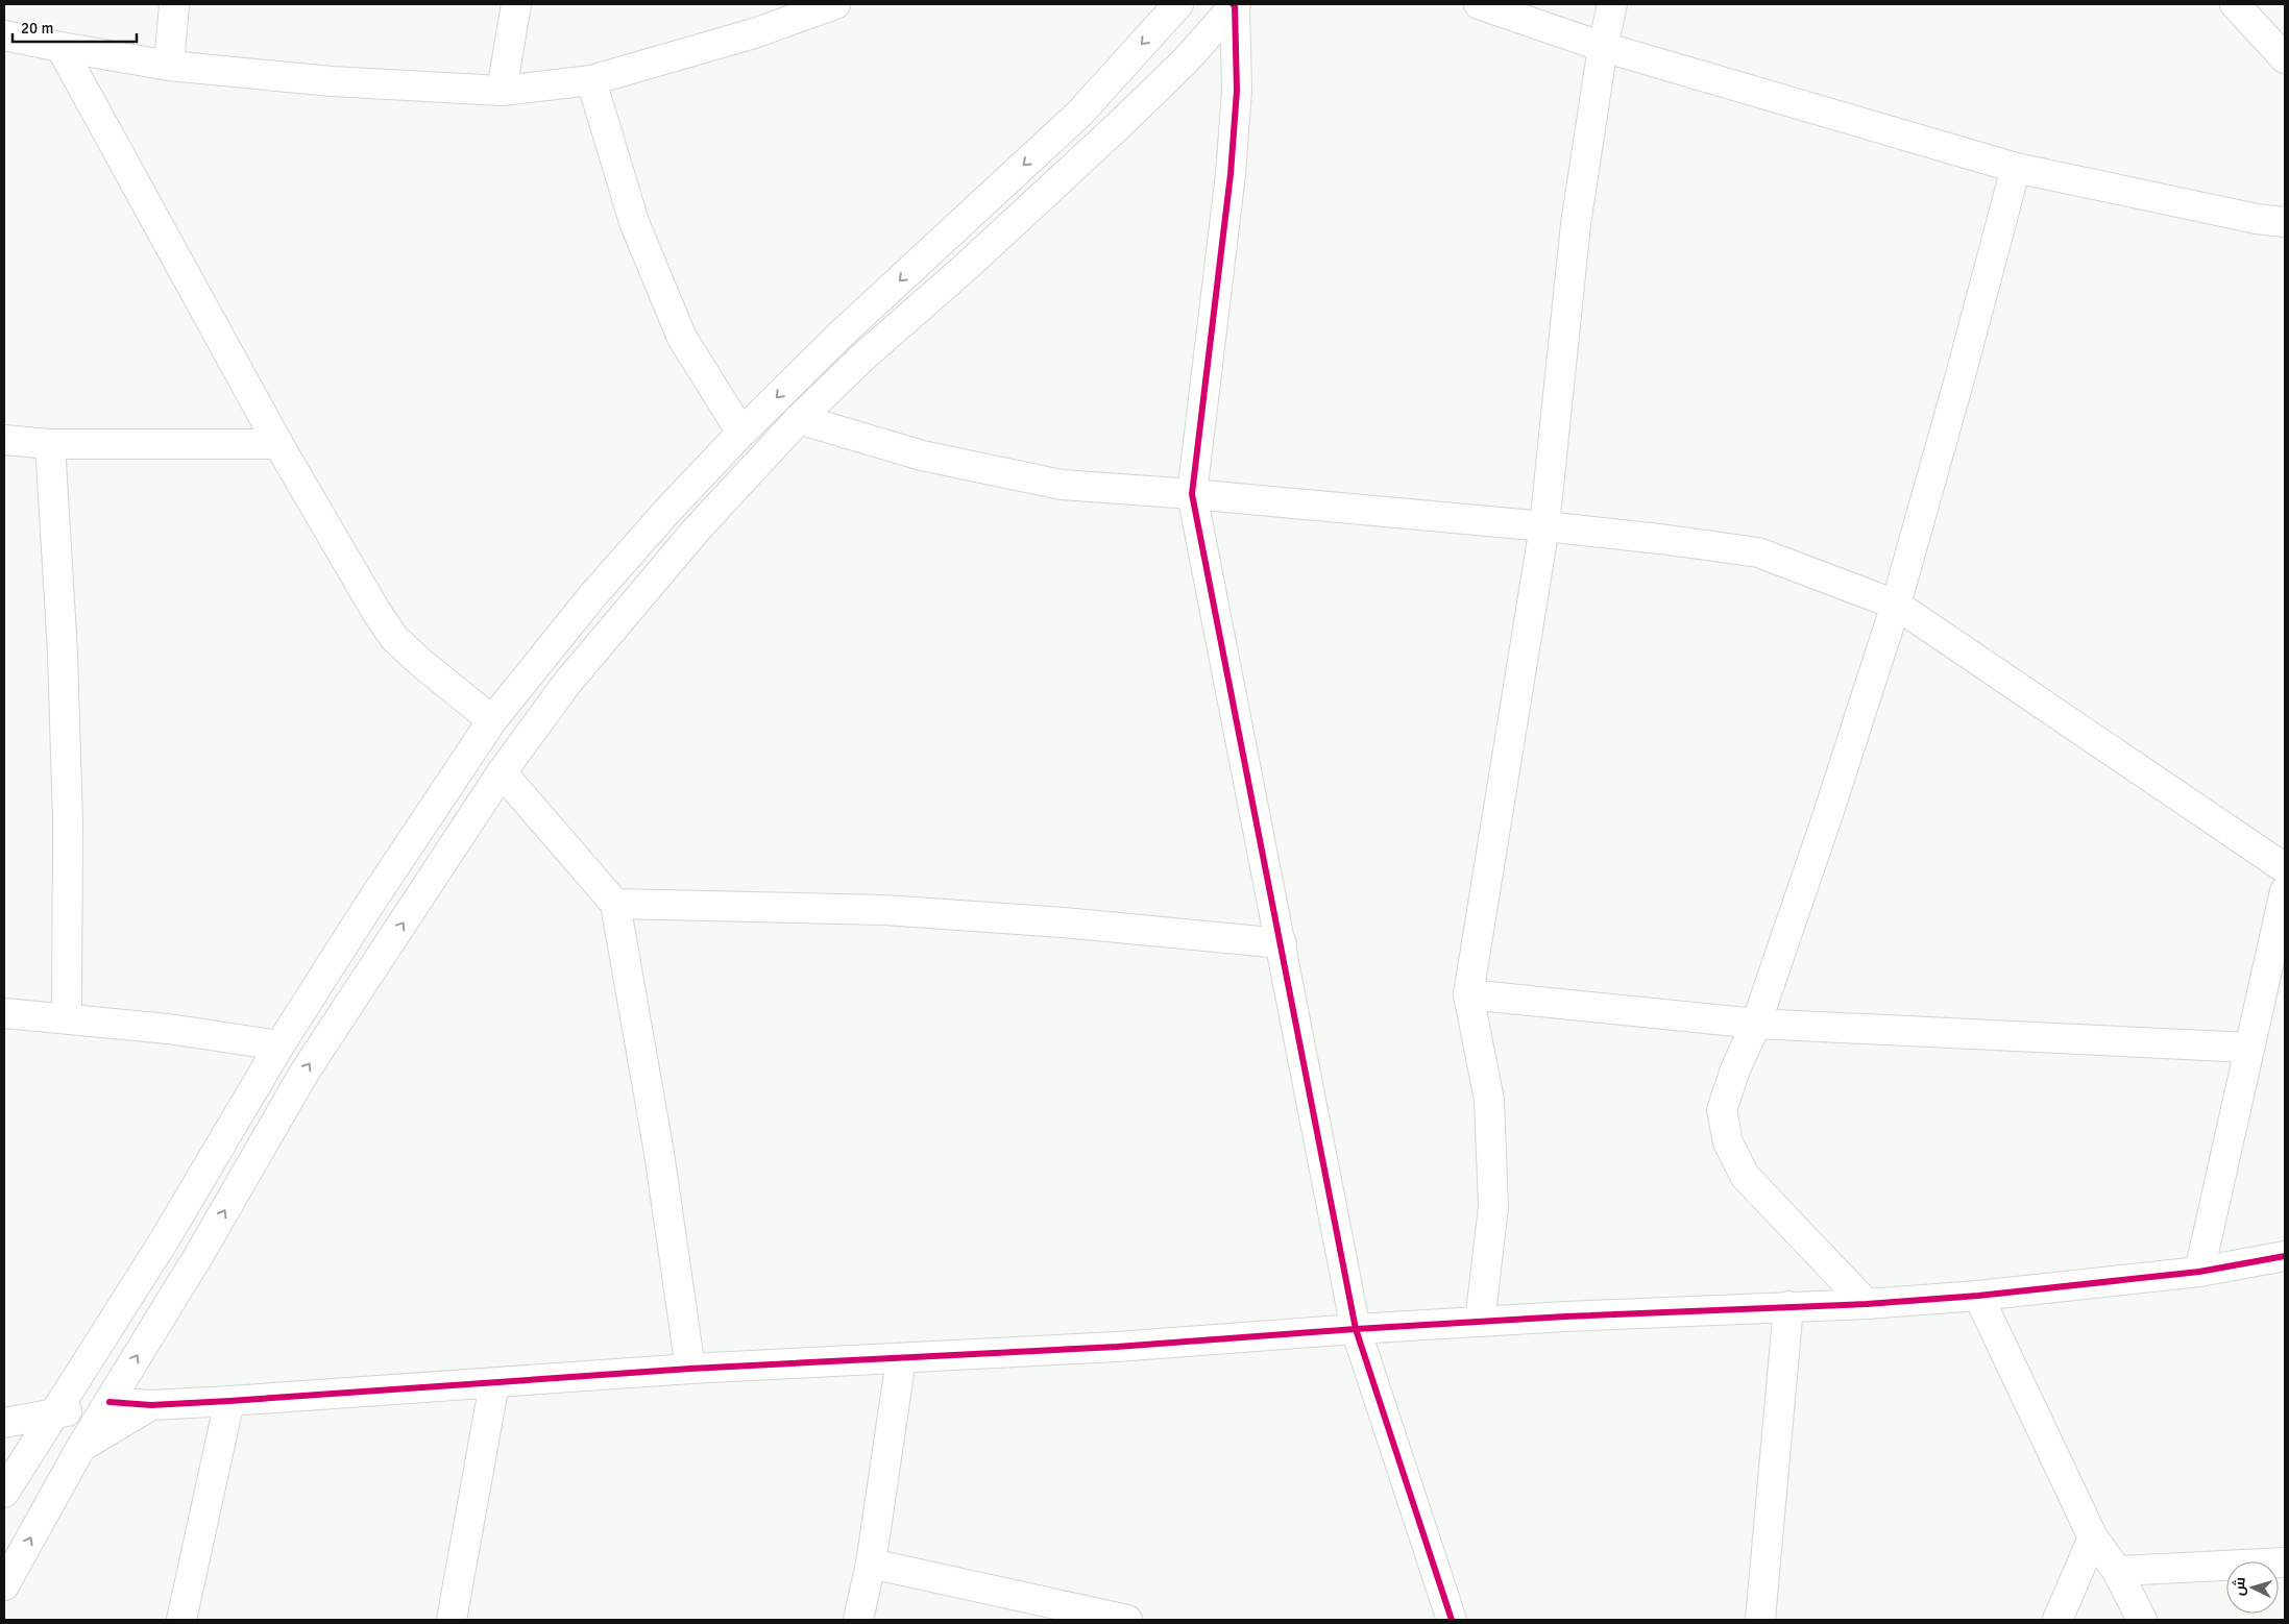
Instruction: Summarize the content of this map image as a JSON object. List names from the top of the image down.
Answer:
{
  "scale_bar": "20 m",
  "north": "left"
}
